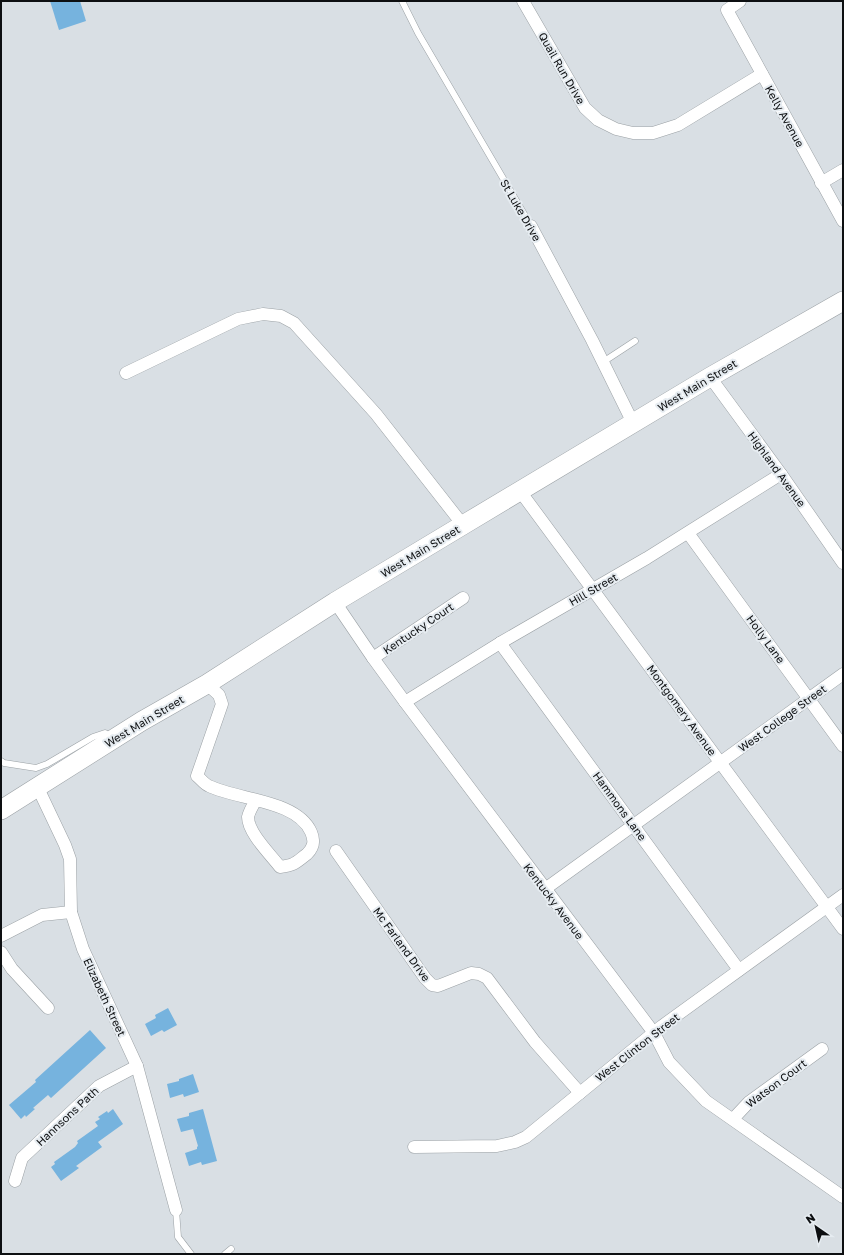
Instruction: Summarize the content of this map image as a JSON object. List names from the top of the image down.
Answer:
{
  "streets": {
    "main road": ["West Main Street"],
    "street": [
      "Quail Run Drive",
      "Kelly Avenue",
      "St Luke Drive",
      "Highland Avenue",
      "Hill Street",
      "Kentucky Court",
      "Holly Lane",
      "Montgomery Avenue",
      "West College Street",
      "Hammons Lane",
      "Kentucky Avenue",
      "Mc Farland Drive",
      "Elizabeth Street",
      "West Clinton Street",
      "Watson Court",
      "Hannsons Path"
    ]
  },
  "crossings": [
    ["Quail Run Drive", "Kelly Avenue"],
    ["St Luke Drive", "West Main Street"],
    ["West Main Street", "Highland Avenue"],
    ["West Main Street", "Montgomery Avenue"],
    ["West Main Street", "Kentucky Avenue"],
    ["West Main Street", "Elizabeth Street"],
    ["Highland Avenue", "Hill Street"],
    ["Hill Street", "Holly Lane"],
    ["Hill Street", "Montgomery Avenue"],
    ["Hill Street", "Hammons Lane"],
    ["Hill Street", "Kentucky Avenue"],
    ["Kentucky Court", "Kentucky Avenue"],
    ["Holly Lane", "West College Street"],
    ["Montgomery Avenue", "West College Street"],
    ["Montgomery Avenue", "West Clinton Street"],
    ["West College Street", "Hammons Lane"],
    ["West College Street", "Kentucky Avenue"],
    ["Hammons Lane", "West Clinton Street"],
    ["Kentucky Avenue", "West Clinton Street"],
    ["Kentucky Avenue", "Watson Court"],
    ["Mc Farland Drive", "West Clinton Street"],
    ["Elizabeth Street", "Hannsons Path"]
  ],
  "north": "top left"
}
